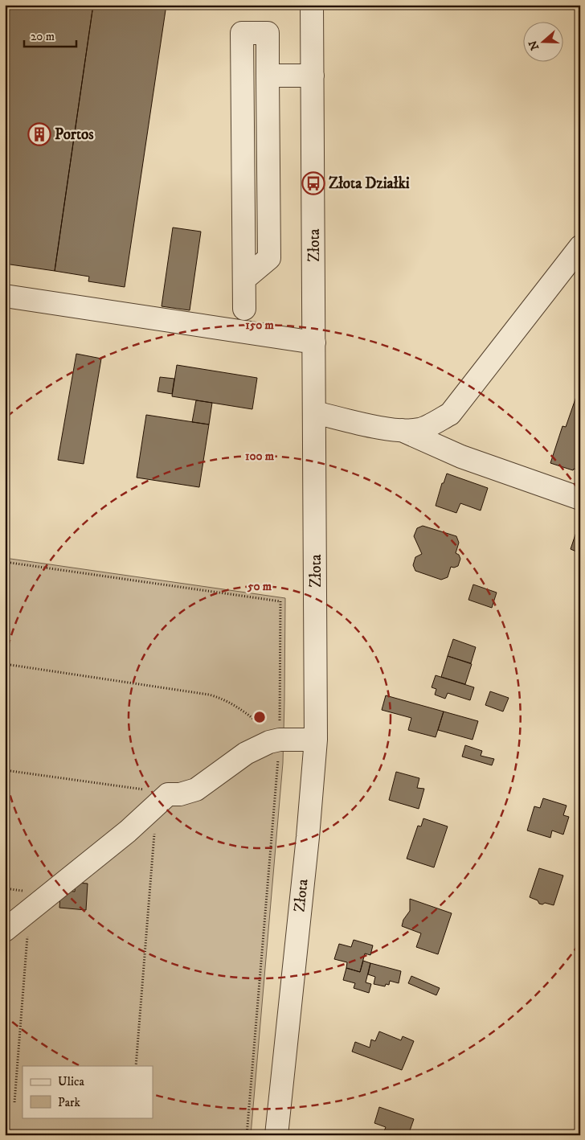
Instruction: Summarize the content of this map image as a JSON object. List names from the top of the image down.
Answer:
{
  "streets": {
    "street": ["Złota"]
  },
  "places": {
    "building": ["Portos"],
    "bus stop": ["Złota Działki"]
  },
  "legend": ["Ulica", "Park"],
  "scale_bar": "20 m",
  "north": "left",
  "rings": ["150 m", "100 m", "50 m"]
}
